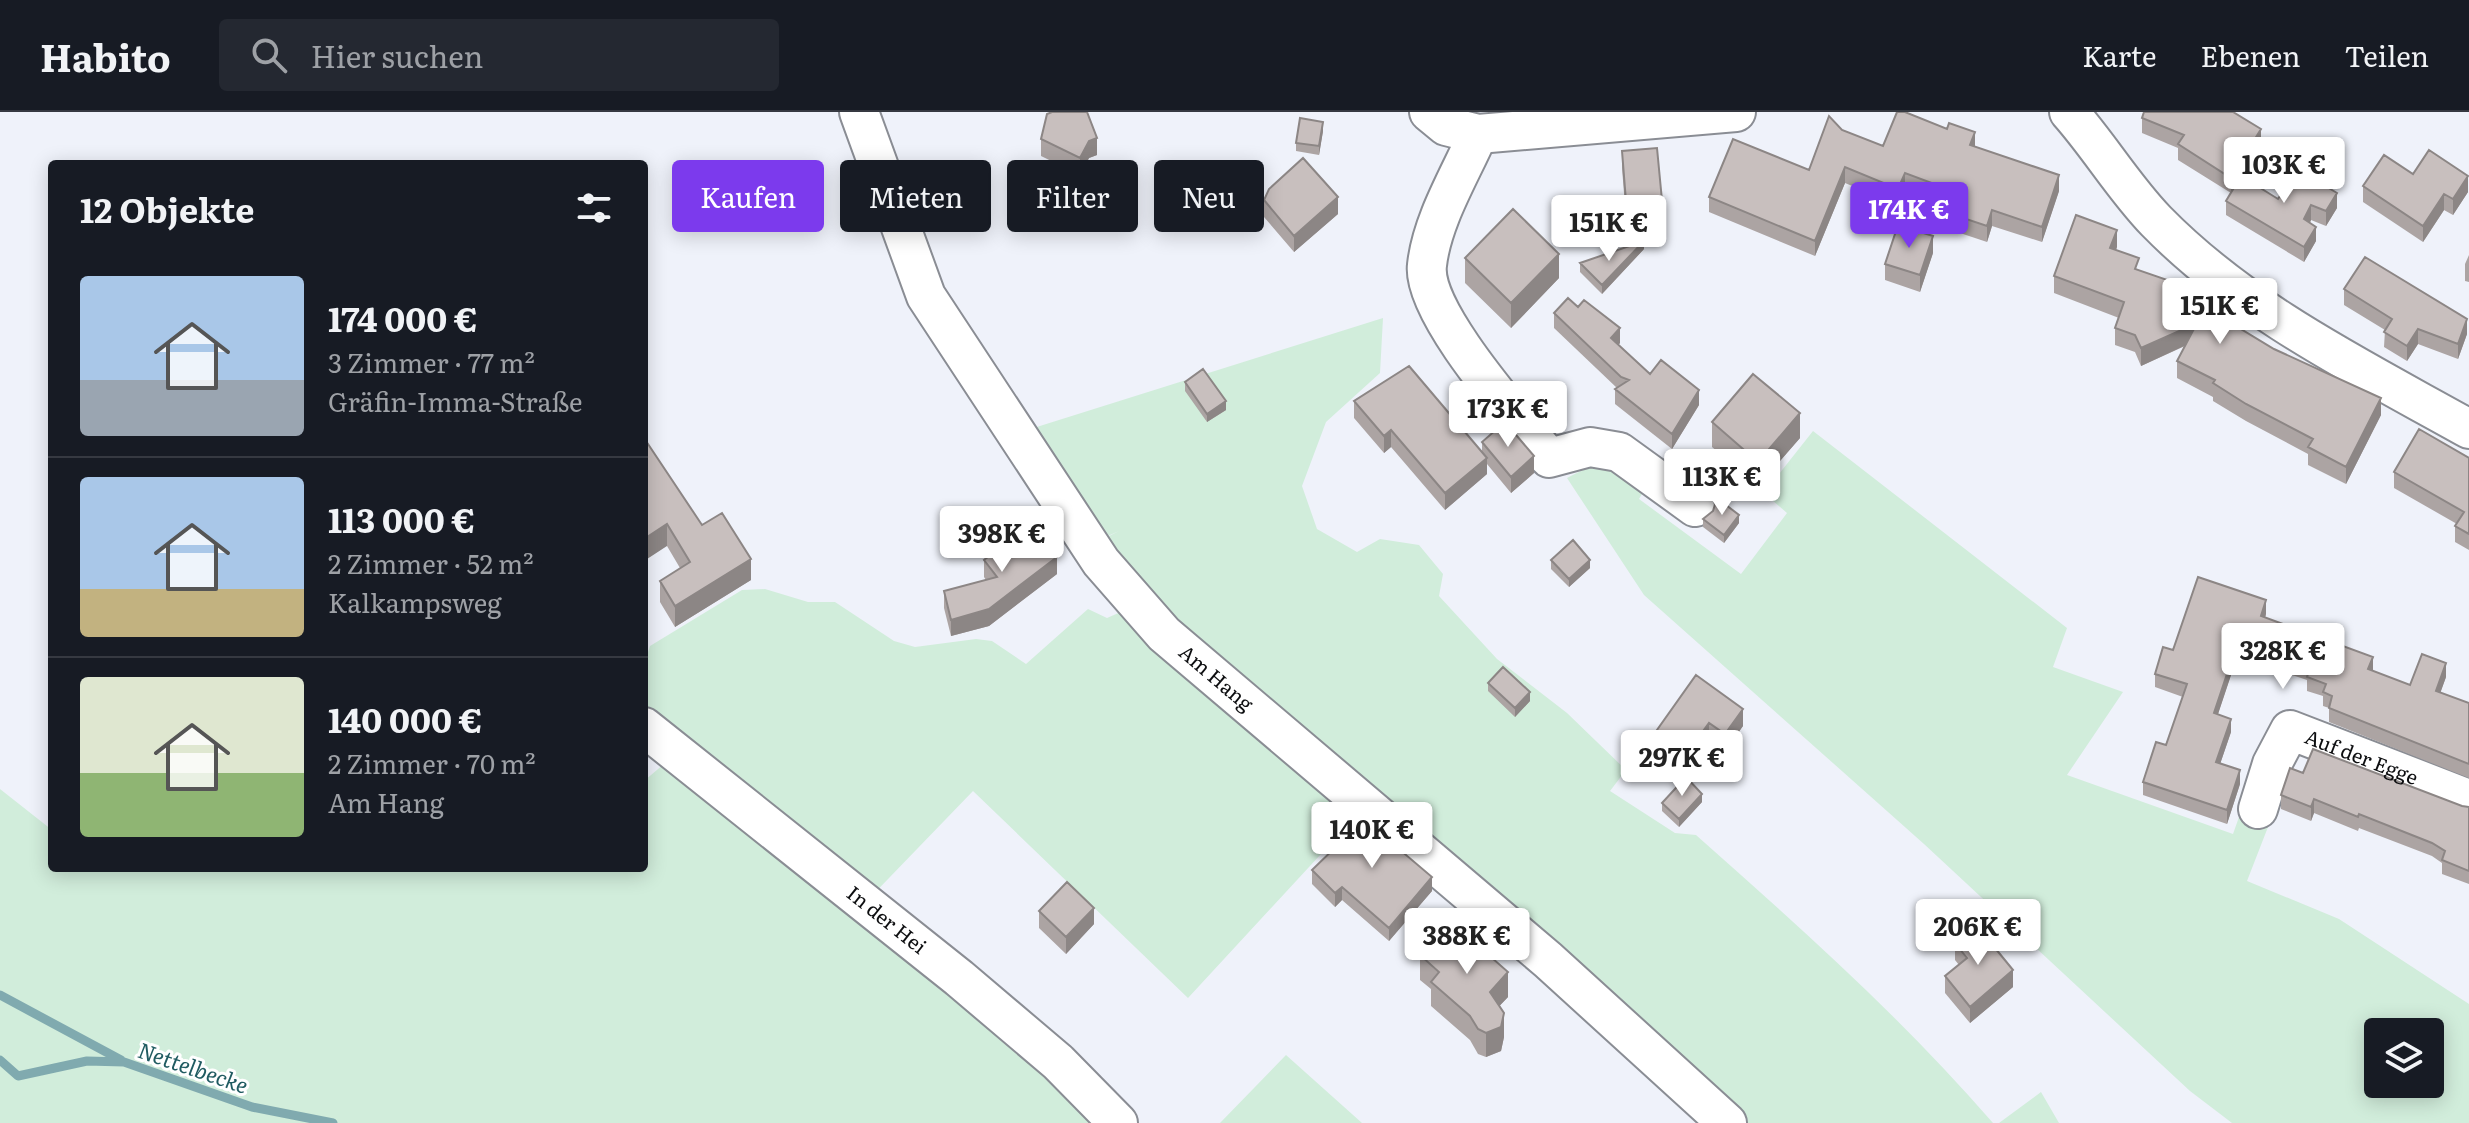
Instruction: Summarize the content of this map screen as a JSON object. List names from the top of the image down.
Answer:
{
  "streets": {
    "street": ["Am Hang", "Auf der Egge", "In der Hei"]
  },
  "water": ["Nettelbecke"],
  "page": {
    "header": "Habito",
    "search": "Hier suchen",
    "nav": ["Karte", "Ebenen", "Teilen"],
    "price": [
      "103K €",
      "174K €",
      "151K €",
      "151K €",
      "173K €",
      "113K €",
      "398K €",
      "328K €",
      "297K €",
      "140K €",
      "206K €",
      "388K €"
    ],
    "chip": [
      "Kaufen",
      "Mieten",
      "Filter",
      "Neu"
    ],
    "heading": "12 Objekte",
    "list": [
      {
        "name": "174 000 €",
        "note": "3 Zimmer · 77 m² · Gräfin-Imma-Straße"
      },
      {
        "name": "113 000 €",
        "note": "2 Zimmer · 52 m² · Kalkampsweg"
      },
      {
        "name": "140 000 €",
        "note": "2 Zimmer · 70 m² · Am Hang"
      }
    ]
  }
}
